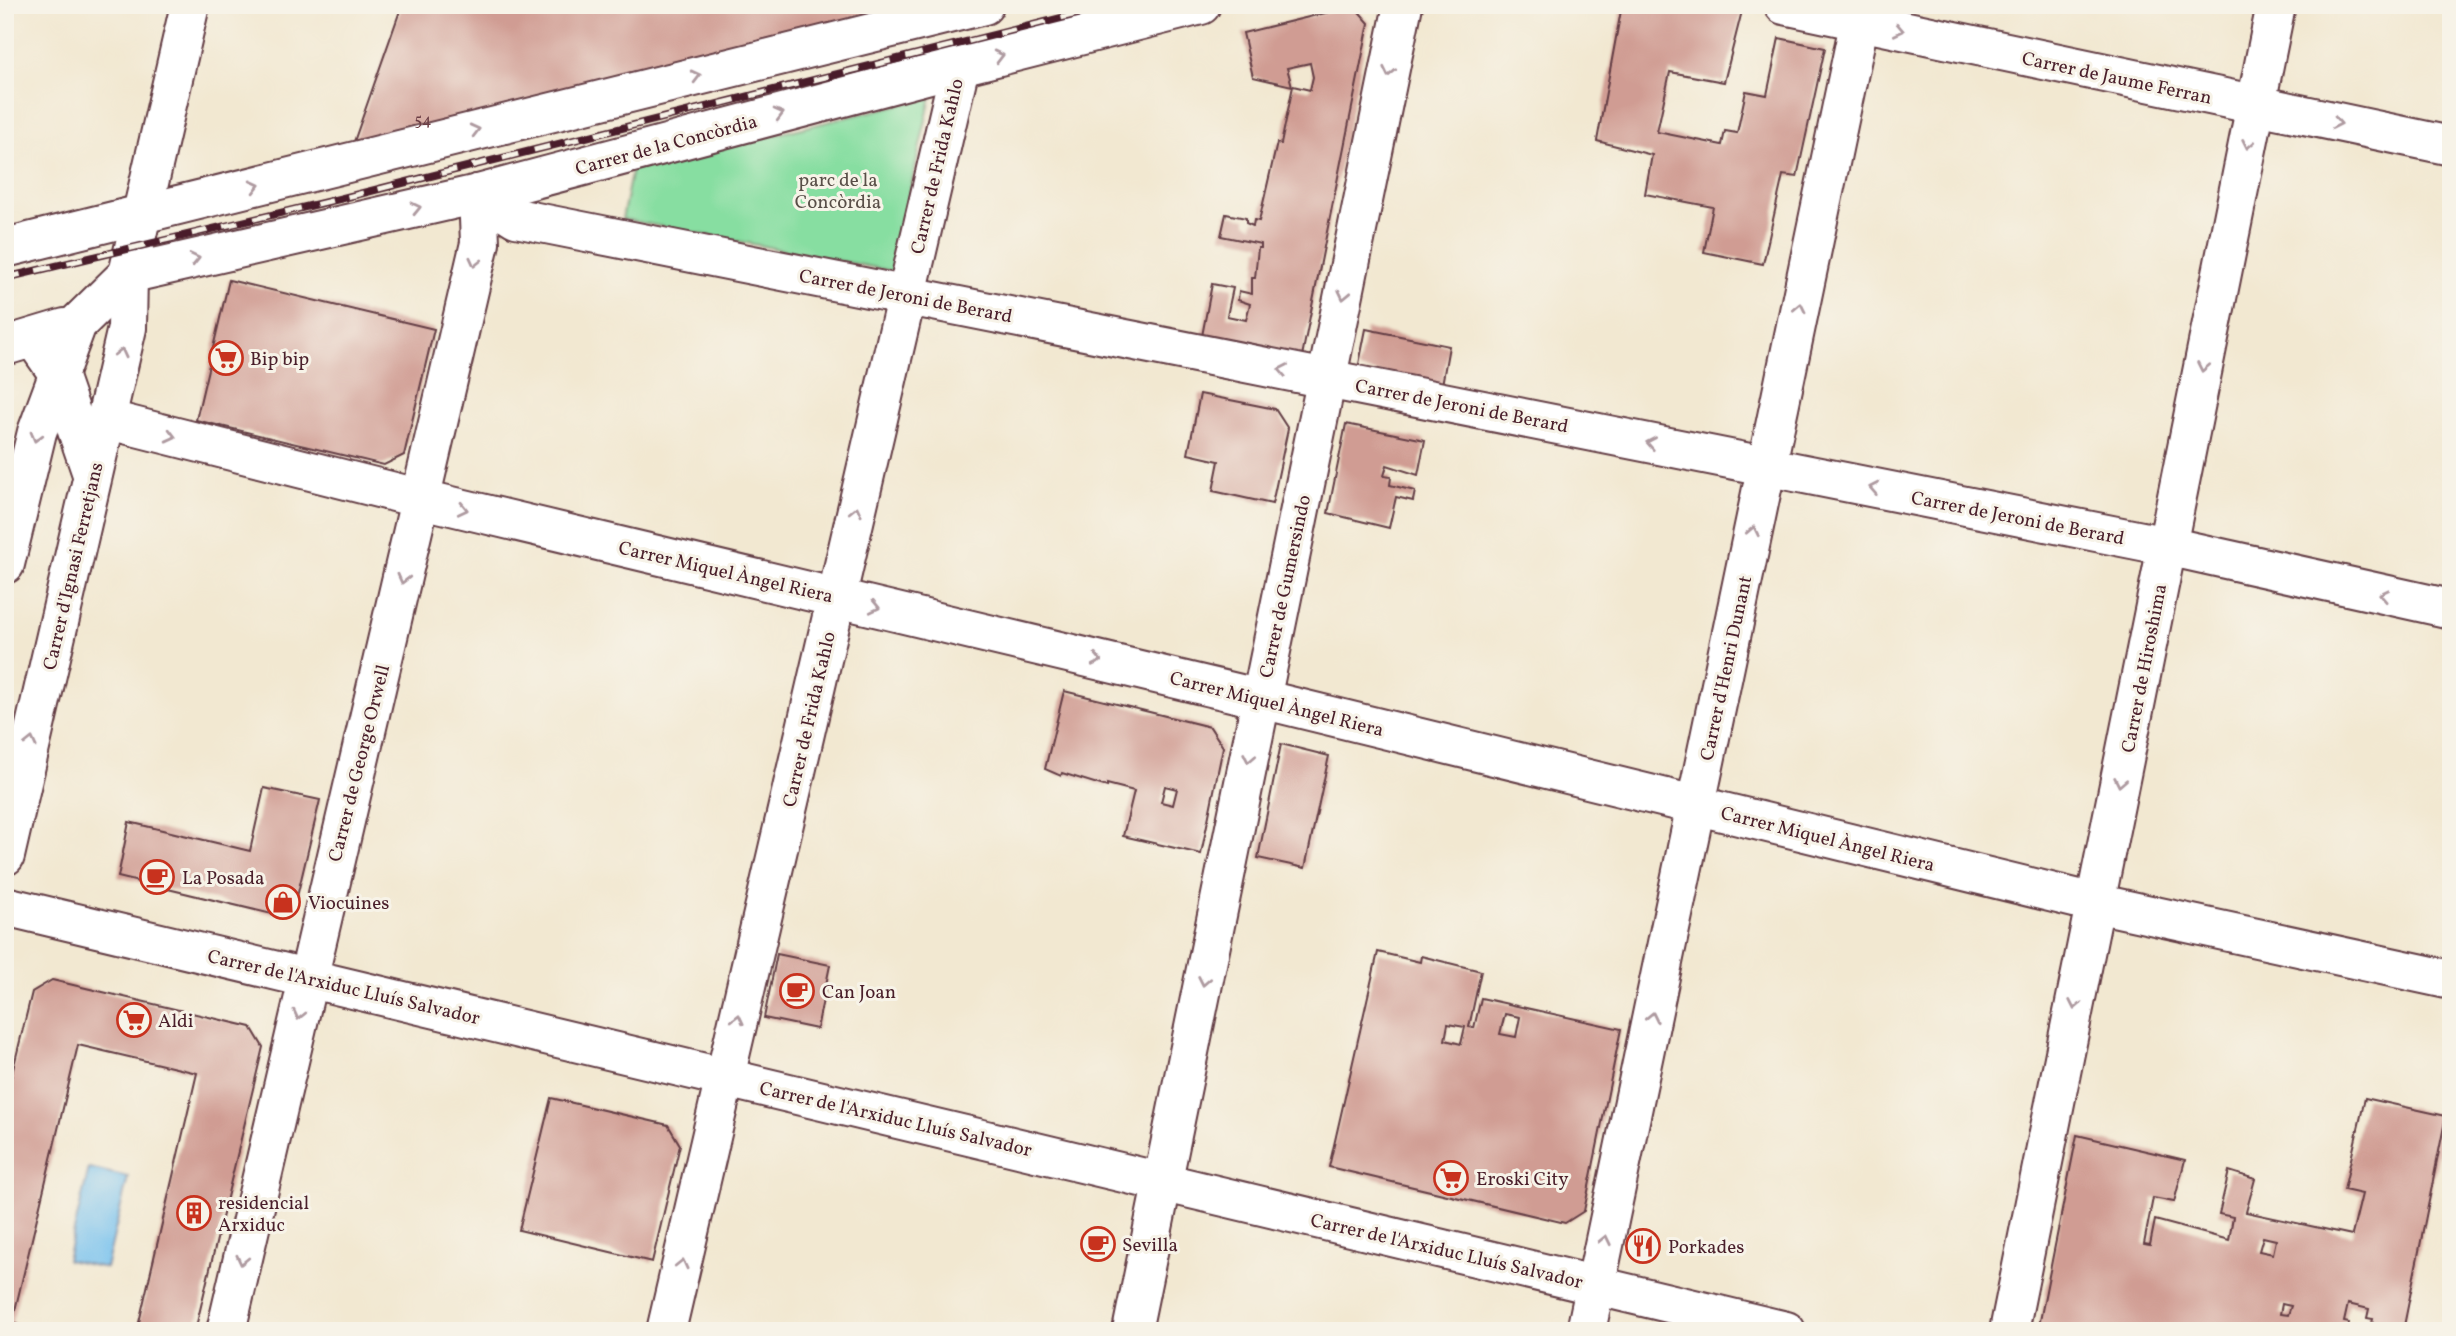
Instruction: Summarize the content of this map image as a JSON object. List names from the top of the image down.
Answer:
{
  "streets": {
    "street": [
      "Carrer de Jaume Ferran",
      "Carrer de la Concòrdia",
      "Carrer de Frida Kahlo",
      "Carrer de Jeroni de Berard",
      "Carrer d'Ignasi Ferretjans",
      "Carrer Miquel Àngel Riera",
      "Carrer de Gumersindo",
      "Carrer d'Henri Dunant",
      "Carrer de Hiroshima",
      "Carrer de George Orwell",
      "Carrer de l'Arxiduc Lluís Salvador"
    ]
  },
  "crossings": [
    ["Carrer de Jaume Ferran", "Carrer d'Henri Dunant"],
    ["Carrer de Jaume Ferran", "Carrer de Hiroshima"],
    ["Carrer de la Concòrdia", "Carrer de Frida Kahlo"],
    ["Carrer de la Concòrdia", "Carrer de Jeroni de Berard"],
    ["Carrer de la Concòrdia", "Carrer d'Ignasi Ferretjans"],
    ["Carrer de la Concòrdia", "Carrer de George Orwell"],
    ["Carrer de Frida Kahlo", "Carrer de Jeroni de Berard"],
    ["Carrer de Frida Kahlo", "Carrer Miquel Àngel Riera"],
    ["Carrer de Frida Kahlo", "Carrer de l'Arxiduc Lluís Salvador"],
    ["Carrer de Jeroni de Berard", "Carrer de Gumersindo"],
    ["Carrer de Jeroni de Berard", "Carrer d'Henri Dunant"],
    ["Carrer de Jeroni de Berard", "Carrer de Hiroshima"],
    ["Carrer de Jeroni de Berard", "Carrer de George Orwell"],
    ["Carrer d'Ignasi Ferretjans", "Carrer Miquel Àngel Riera"],
    ["Carrer Miquel Àngel Riera", "Carrer de Gumersindo"],
    ["Carrer Miquel Àngel Riera", "Carrer d'Henri Dunant"],
    ["Carrer Miquel Àngel Riera", "Carrer de Hiroshima"],
    ["Carrer Miquel Àngel Riera", "Carrer de George Orwell"],
    ["Carrer de Gumersindo", "Carrer de l'Arxiduc Lluís Salvador"],
    ["Carrer d'Henri Dunant", "Carrer de l'Arxiduc Lluís Salvador"],
    ["Carrer de George Orwell", "Carrer de l'Arxiduc Lluís Salvador"]
  ],
  "one_way": [
    "Carrer de Jaume Ferran",
    "Carrer de Frida Kahlo",
    "Carrer de Jeroni de Berard",
    "Carrer Miquel Àngel Riera",
    "Carrer de Gumersindo",
    "Carrer d'Henri Dunant",
    "Carrer de Hiroshima",
    "Carrer de George Orwell"
  ],
  "parks": ["parc de la Concòrdia"],
  "places": {
    "supermarket": ["Bip bip", "Aldi", "Eroski City"],
    "cafe": ["La Posada", "Can Joan", "Sevilla"],
    "shop": ["Viocuines"],
    "building": ["residencial Arxiduc"],
    "restaurant": ["Porkades"]
  },
  "house_numbers": ["54"]
}
